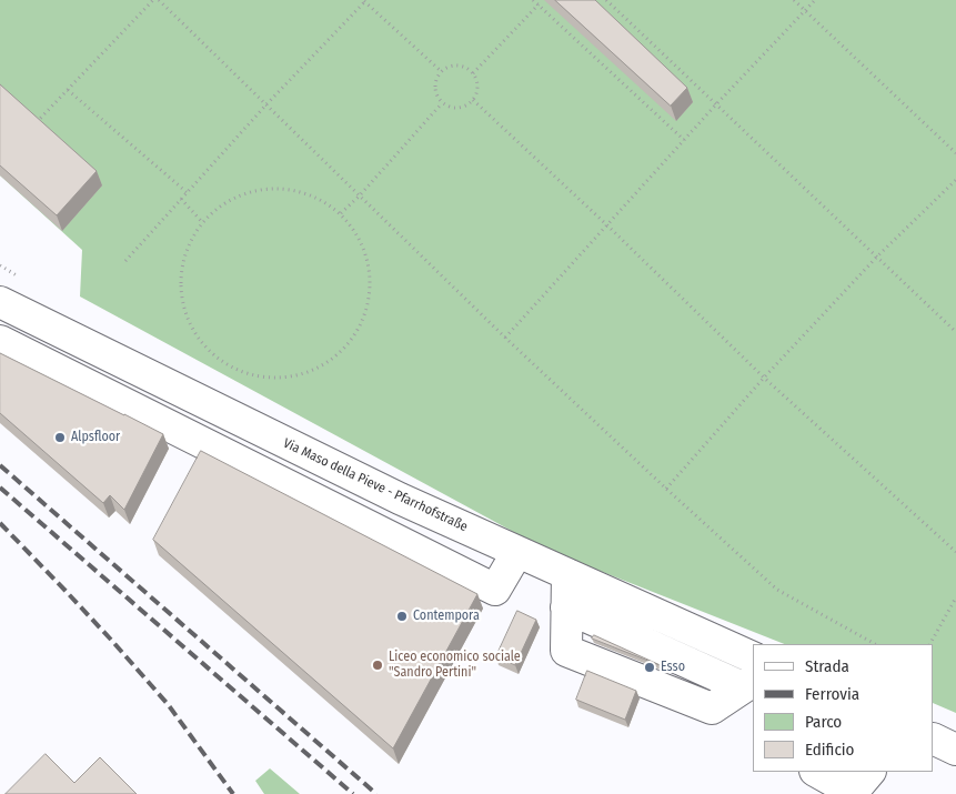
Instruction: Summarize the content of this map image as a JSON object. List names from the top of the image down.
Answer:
{
  "streets": {
    "street": ["Via Maso della Pieve - Pfarrhofstraße"]
  },
  "places": [
    "Alpsfloor",
    "Contempora",
    "Liceo economico sociale \"Sandro Pertini\"",
    "Esso"
  ],
  "legend": [
    "Strada",
    "Ferrovia",
    "Parco",
    "Edificio"
  ]
}
